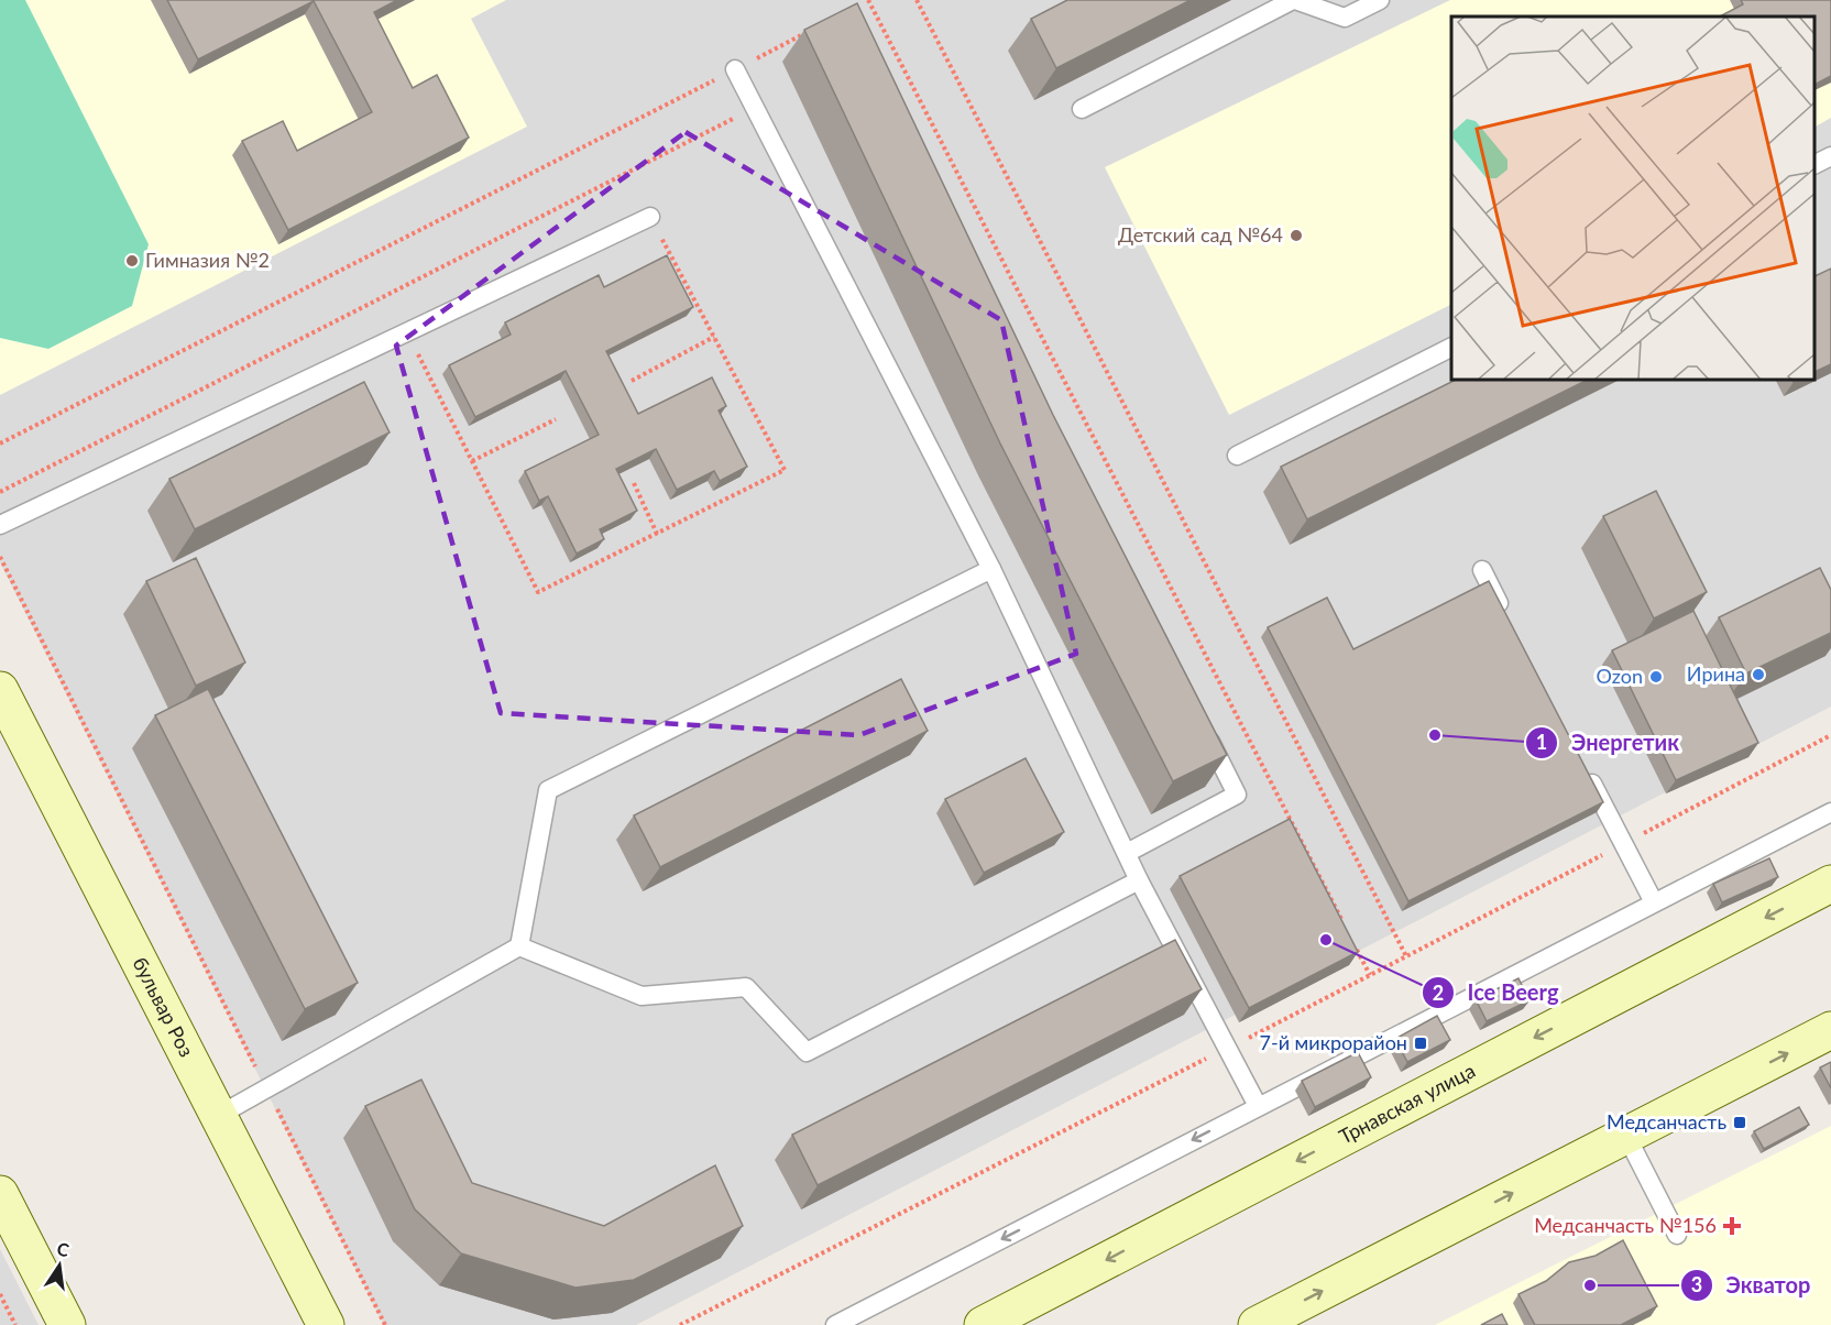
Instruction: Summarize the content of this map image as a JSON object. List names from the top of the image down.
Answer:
{
  "streets": {
    "main road": ["бульвар Роз", "Трнавская улица"]
  },
  "places": {
    "other": [
      "Детский сад №64",
      "Гимназия №2",
      "Ирина",
      "Ozon",
      "Энергетик",
      "Ice Beerg",
      "Экватор"
    ],
    "transit": ["7-й микрорайон", "Медсанчасть"],
    "health": ["Медсанчасть №156"]
  },
  "north": "top"
}
